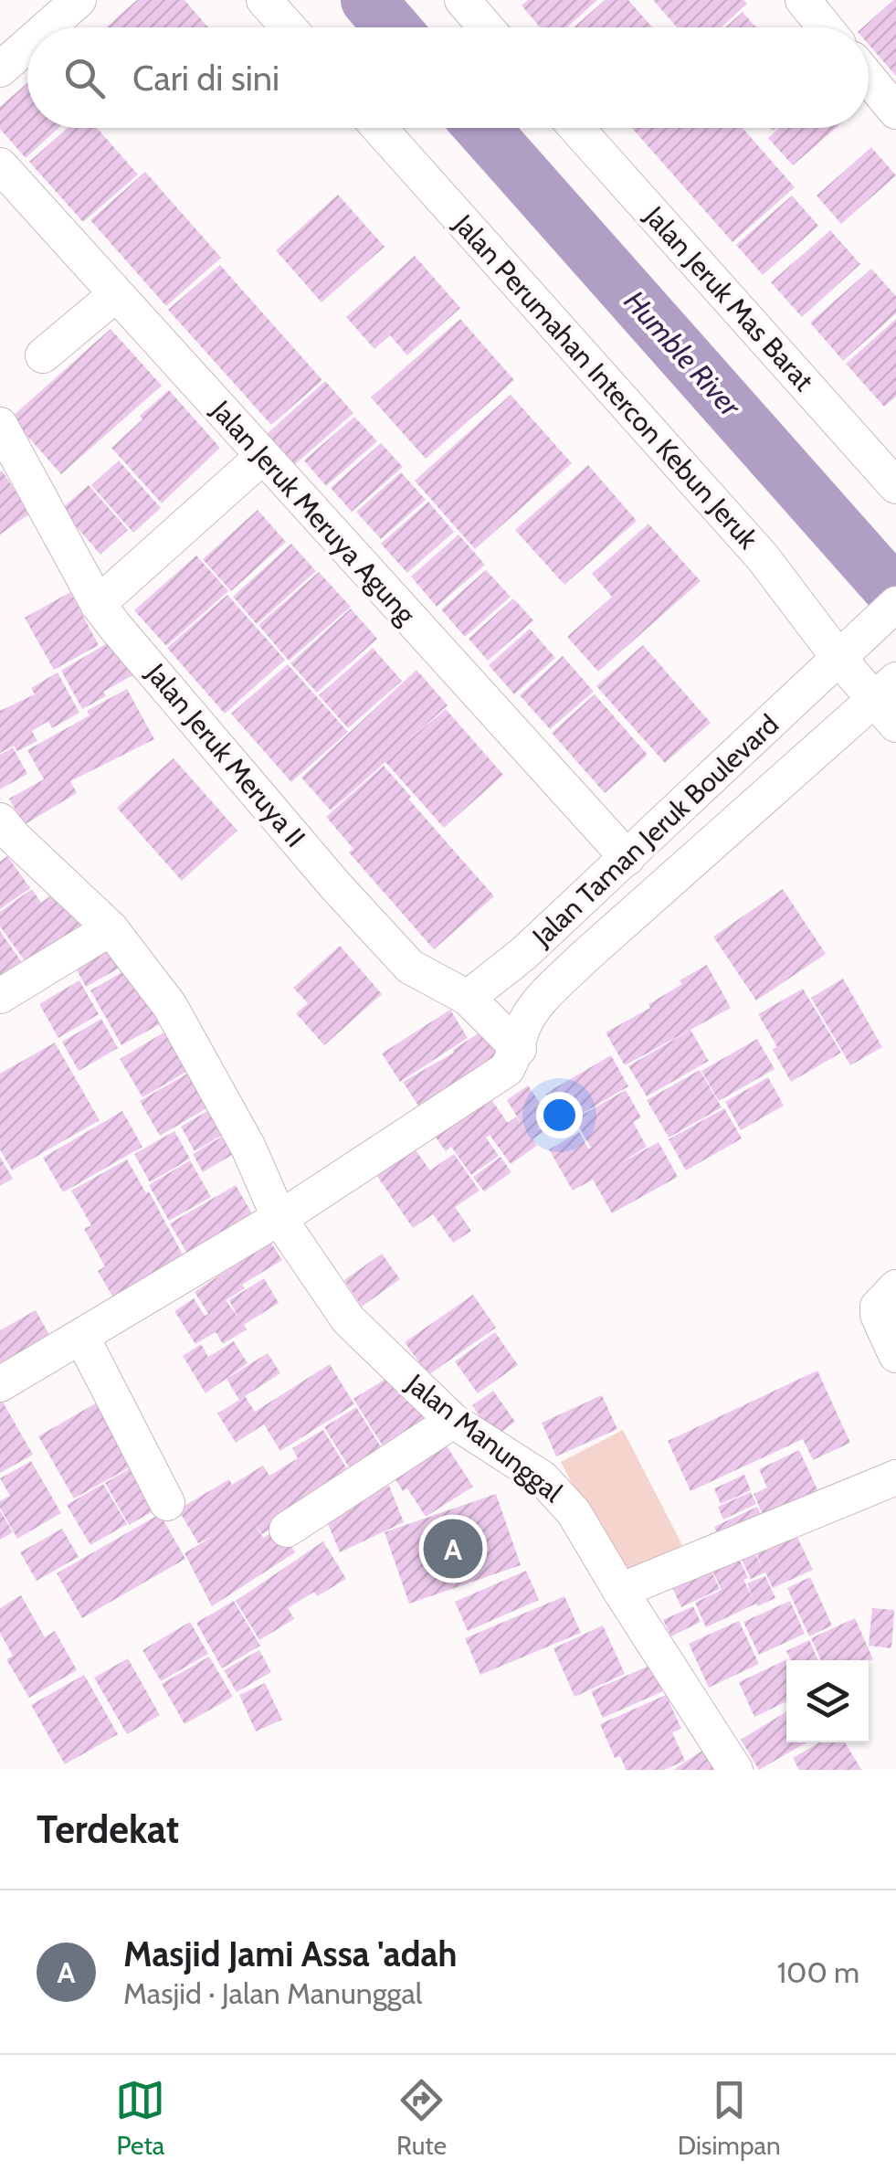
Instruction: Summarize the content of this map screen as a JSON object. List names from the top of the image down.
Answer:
{
  "streets": {
    "street": [
      "Jalan Jeruk Mas Barat",
      "Jalan Perumahan Intercon Kebun Jeruk",
      "Jalan Jeruk Meruya Agung",
      "Jalan Jeruk Meruya II",
      "Jalan Taman Jeruk Boulevard",
      "Jalan Manunggal"
    ]
  },
  "crossings": [
    ["Jalan Perumahan Intercon Kebun Jeruk", "Jalan Taman Jeruk Boulevard"],
    ["Jalan Jeruk Meruya Agung", "Jalan Taman Jeruk Boulevard"],
    ["Jalan Jeruk Meruya II", "Jalan Taman Jeruk Boulevard"]
  ],
  "water": ["Humble River"],
  "page": {
    "search": "Cari di sini",
    "pins": "A",
    "heading": "Terdekat",
    "list": [
      {
        "mark": "A",
        "name": "Masjid Jami Assa 'adah",
        "note": "Masjid · Jalan Manunggal",
        "value": "100 m"
      }
    ],
    "nav": ["Peta", "Rute", "Disimpan"]
  }
}
